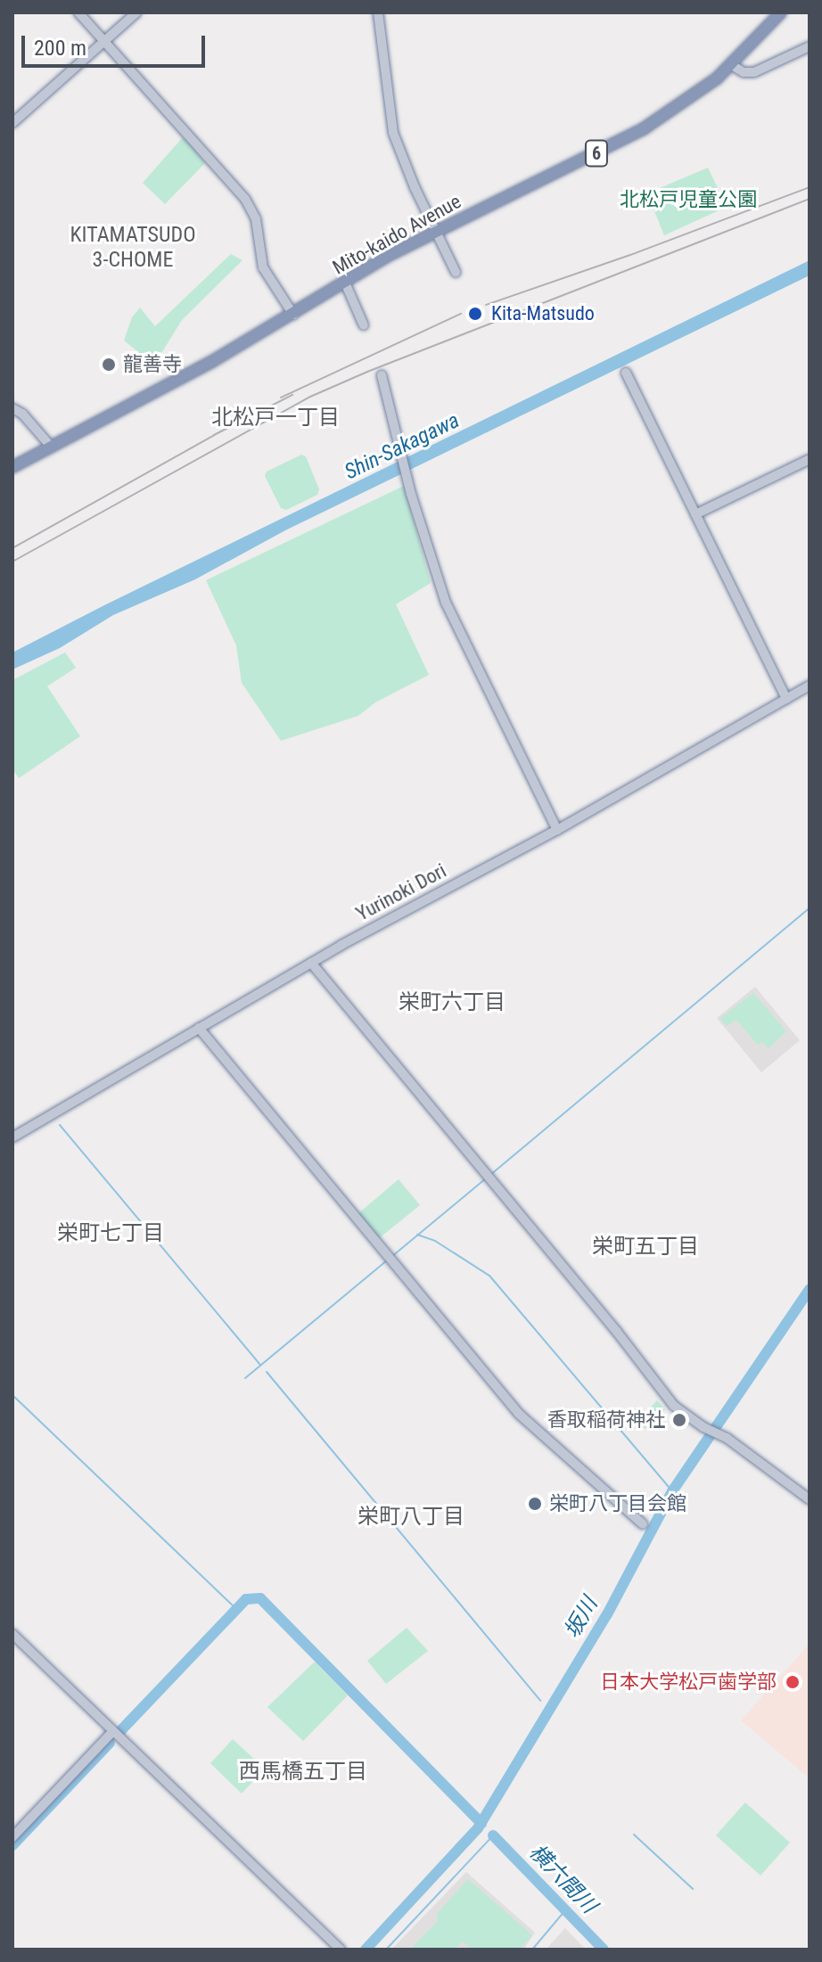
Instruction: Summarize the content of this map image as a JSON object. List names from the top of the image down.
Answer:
{
  "streets": {
    "highway": ["6", "Mito-kaido Avenue"],
    "street": ["Yurinoki Dori"]
  },
  "districts": [
    "KITAMATSUDO 3-CHOME",
    "北松戸一丁目",
    "栄町六丁目",
    "栄町七丁目",
    "栄町五丁目",
    "栄町八丁目",
    "西馬橋五丁目"
  ],
  "water": ["Shin-Sakagawa", "坂川", "横六間川"],
  "parks": ["北松戸児童公園"],
  "places": [
    "Kita-Matsudo",
    "龍善寺",
    "香取稲荷神社",
    "栄町八丁目会館",
    "日本大学松戸歯学部"
  ],
  "scale_bar": "200 m"
}
